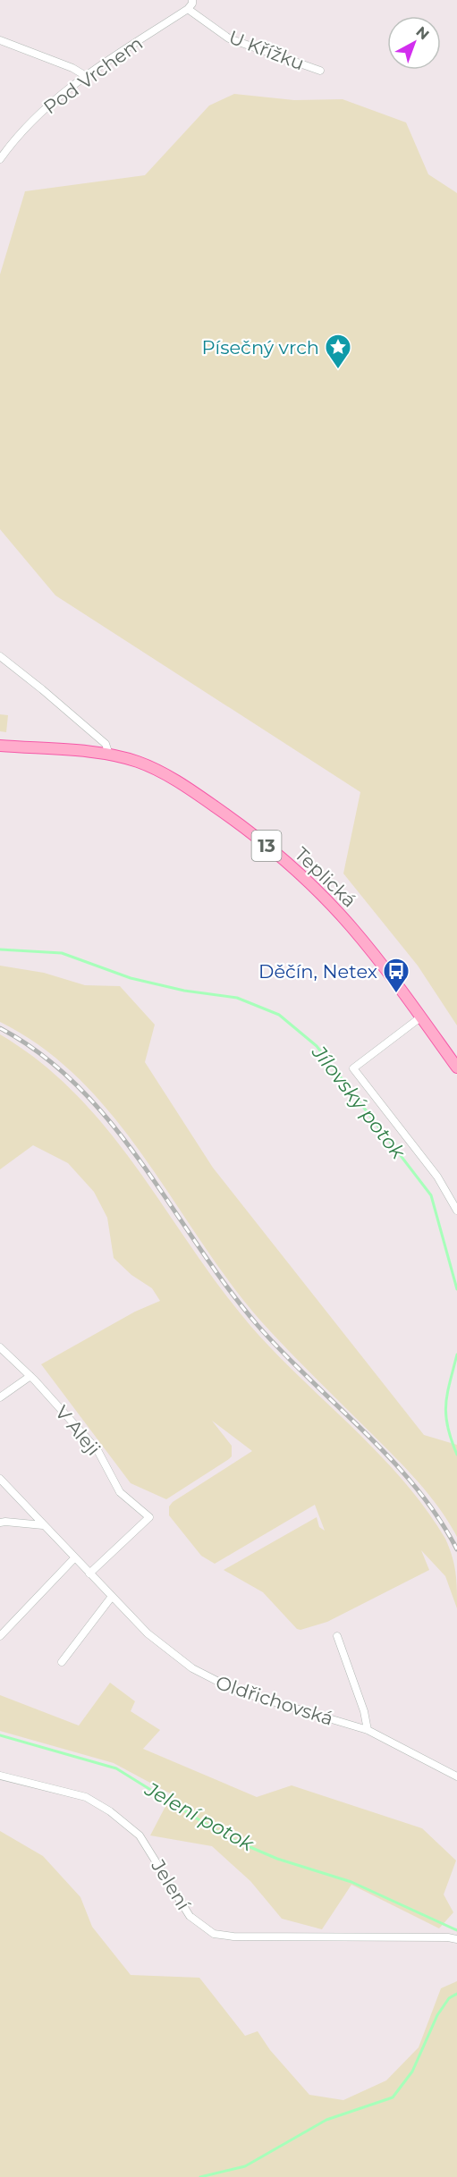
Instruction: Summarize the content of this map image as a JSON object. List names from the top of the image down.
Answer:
{
  "streets": {
    "main road": ["13", "Teplická"],
    "street": [
      "U Křížku",
      "Pod Vrchem",
      "V Aleji",
      "Oldřichovská",
      "Jelení"
    ]
  },
  "crossings": [
    ["U Křížku", "Pod Vrchem"],
    ["V Aleji", "Oldřichovská"]
  ],
  "water": ["Jílovský potok", "Jelení potok"],
  "places": {
    "place": ["Písečný vrch"],
    "bus stop": ["Děčín, Netex"]
  },
  "north": "top right"
}
